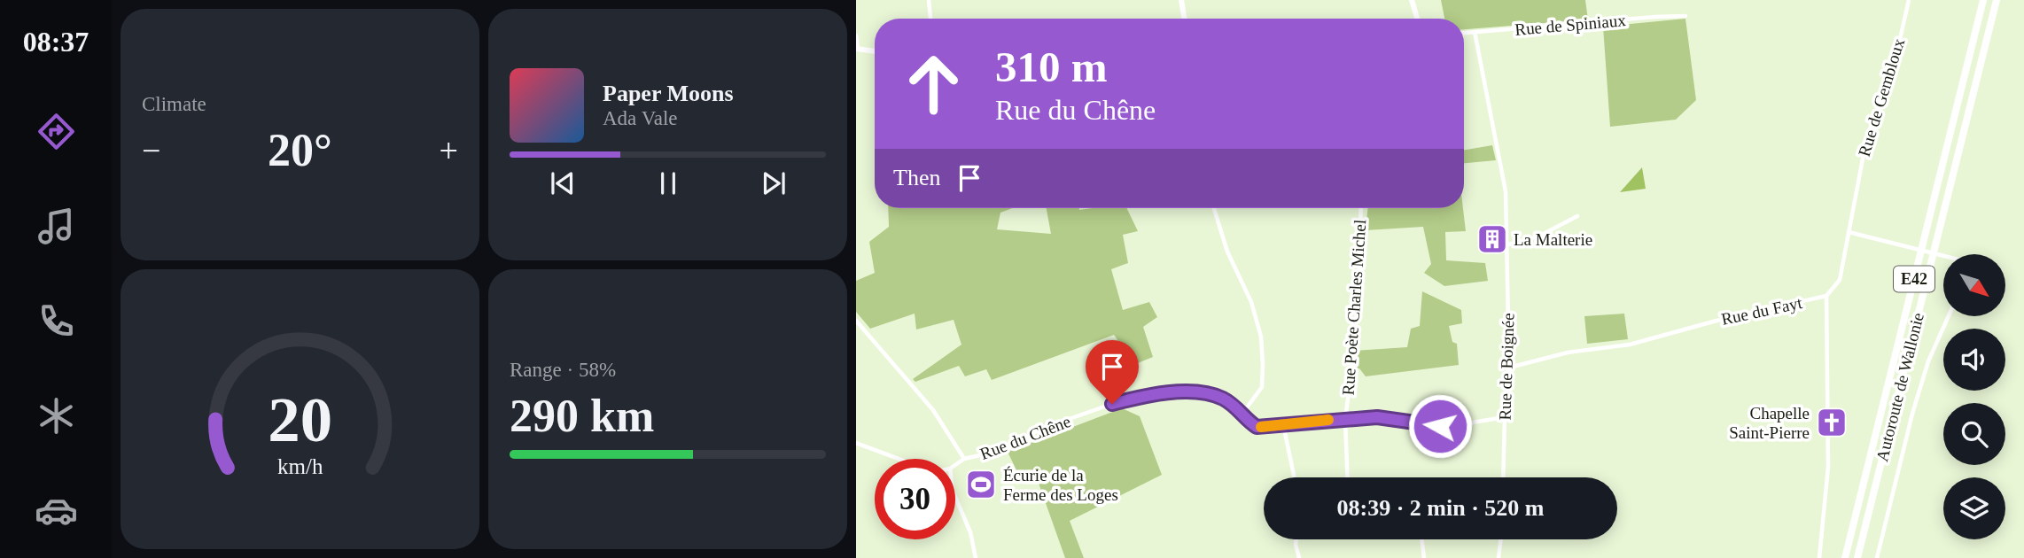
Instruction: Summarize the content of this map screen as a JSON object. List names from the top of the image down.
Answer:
{
  "streets": {
    "highway": ["E42", "Autoroute de Wallonie"],
    "street": [
      "Rue de Spiniaux",
      "Rue de Gembloux",
      "Rue Poète Charles Michel",
      "Rue du Fayt",
      "Rue de Boignée",
      "Rue du Chêne"
    ]
  },
  "crossings": [
    ["Rue de Spiniaux", "Rue de Boignée"],
    ["Rue de Gembloux", "Rue du Fayt"],
    ["Rue Poète Charles Michel", "Rue du Chêne"],
    ["Rue du Fayt", "Rue de Boignée"],
    ["Rue de Boignée", "Rue du Chêne"]
  ],
  "places": {
    "building": ["La Malterie"],
    "church": ["Chapelle Saint-Pierre"],
    "sports": ["Écurie de la Ferme des Loges"]
  },
  "north": "bottom right",
  "page": {
    "tabs": "08:37",
    "tile": [
      "Climate",
      ["Range · 58%", "290 km"]
    ],
    "turn": ["310 m", "Rue du Chêne"],
    "song": ["Paper Moons", "Ada Vale"],
    "heat": ["−", "20°", "+"],
    "then": "Then",
    "limit": "30",
    "trip": "08:39 · 2 min · 520 m",
    "gauge": ["20", "km/h"]
  }
}
